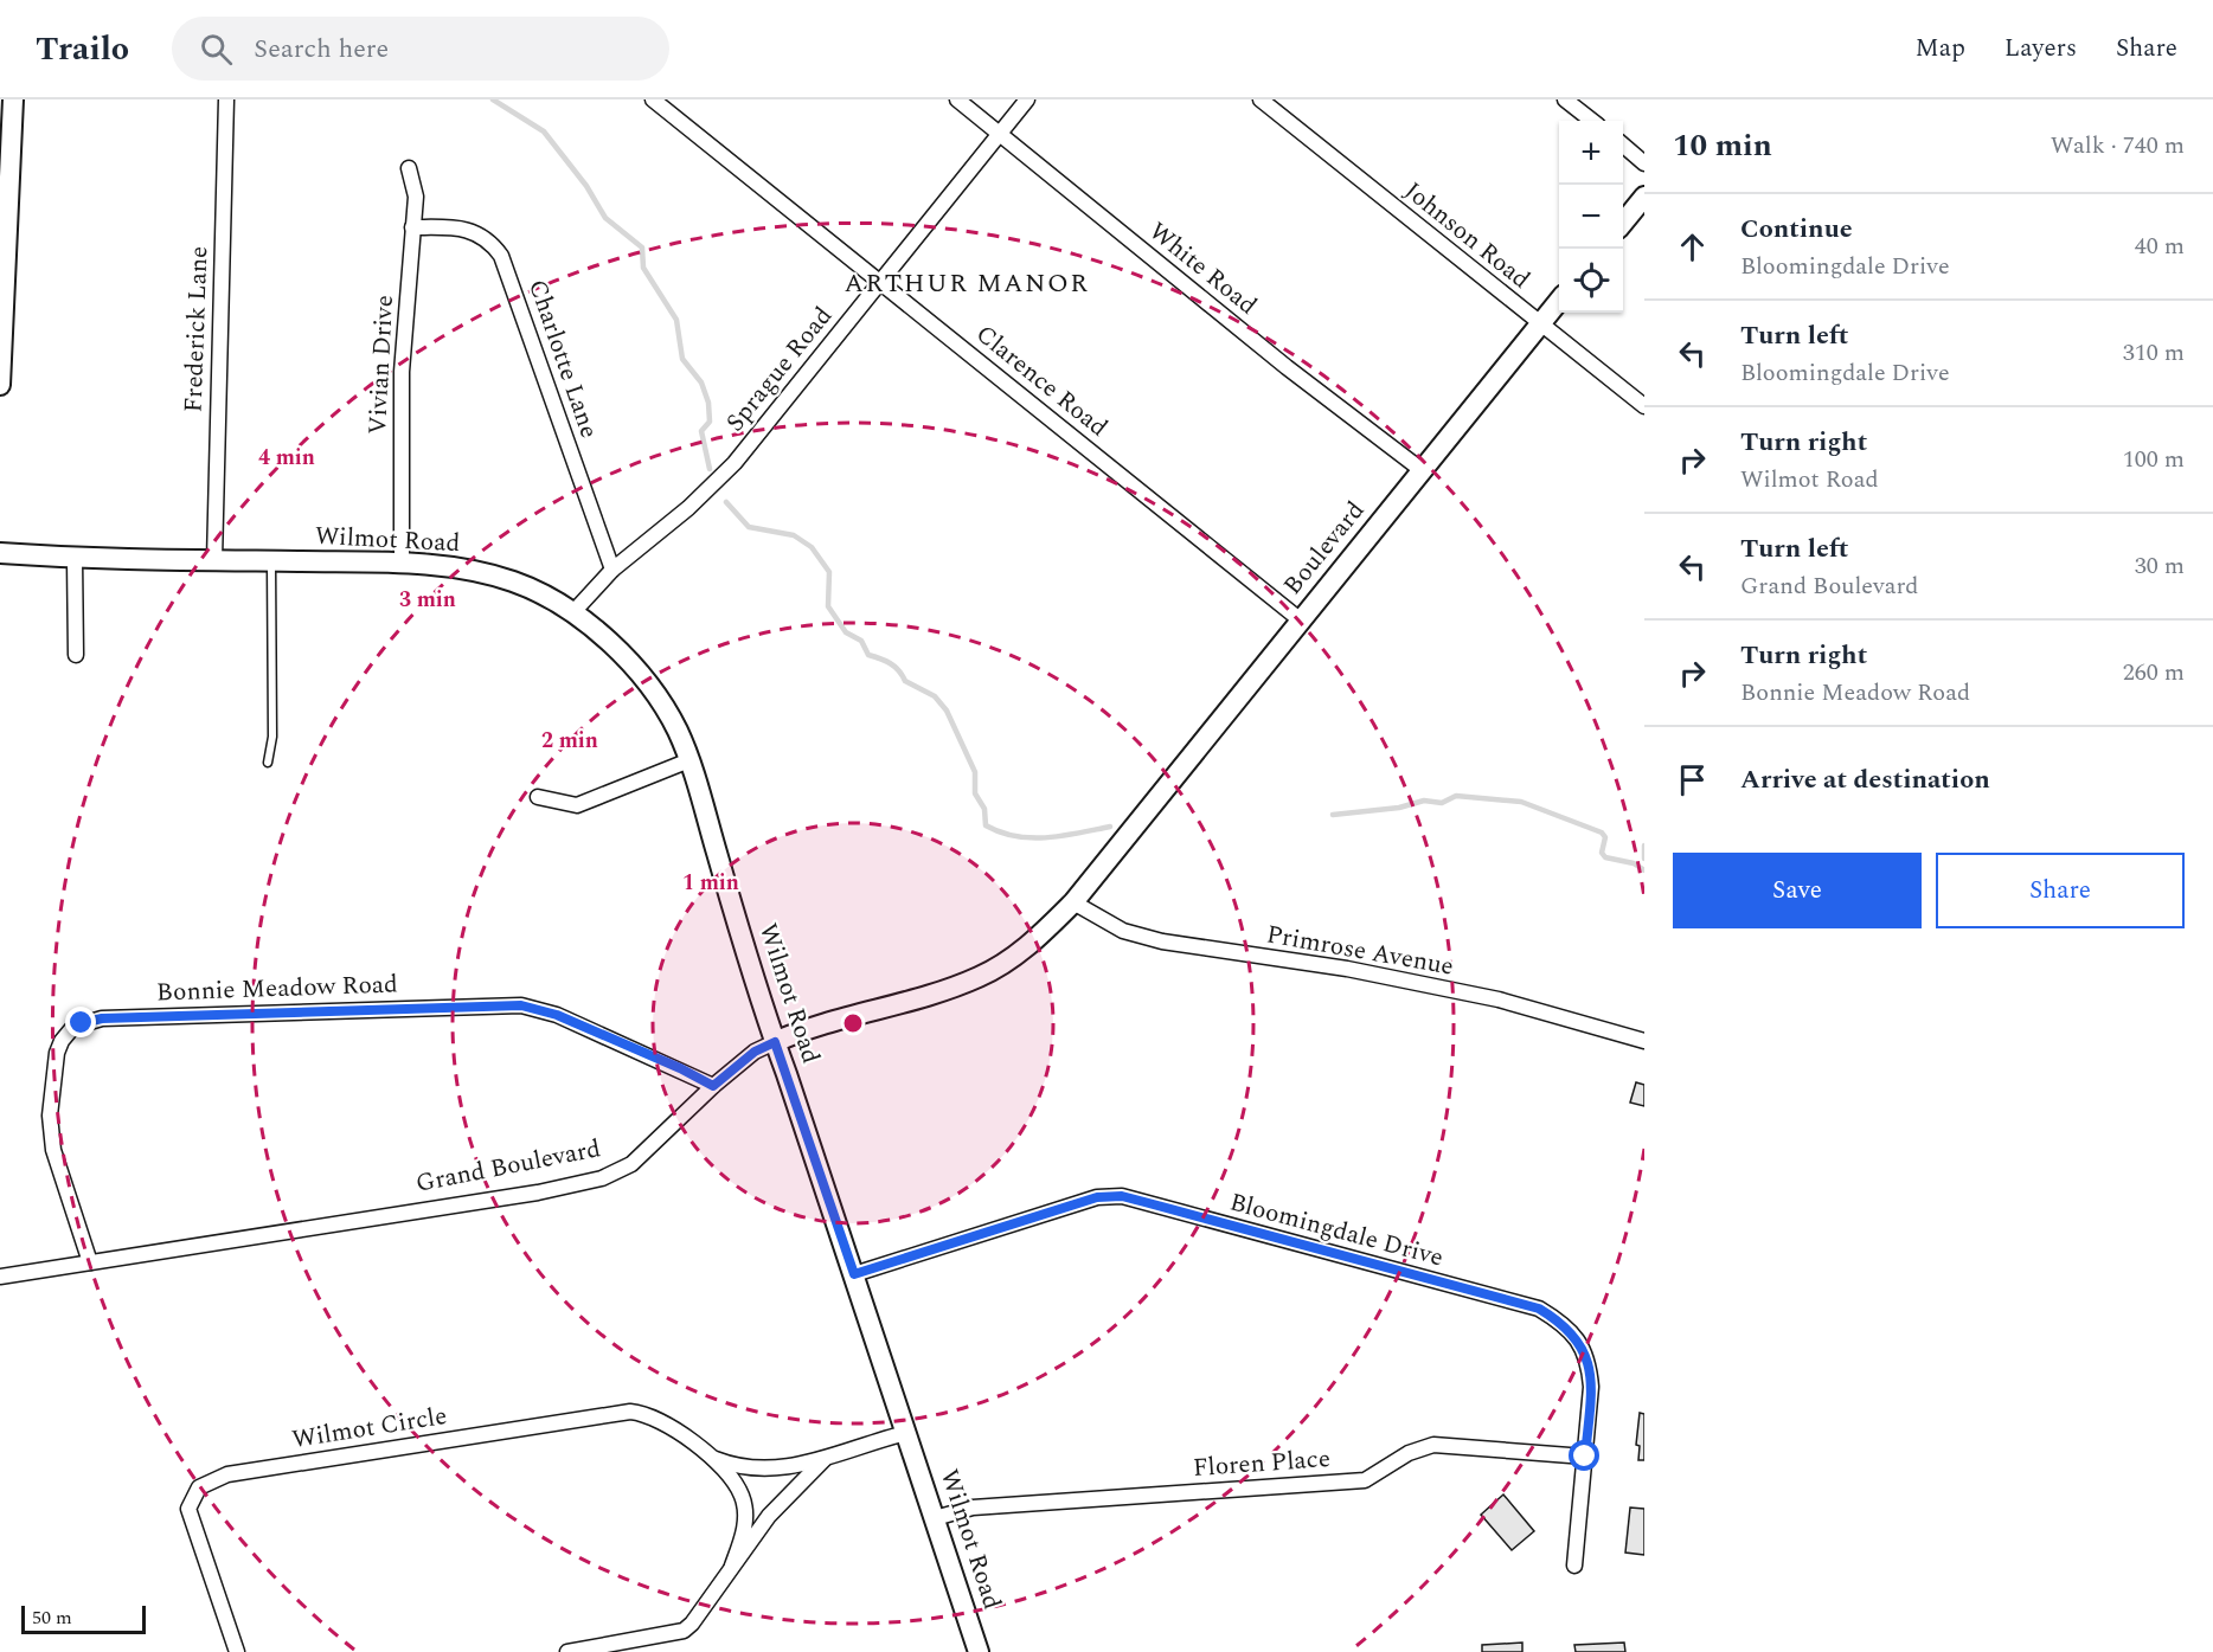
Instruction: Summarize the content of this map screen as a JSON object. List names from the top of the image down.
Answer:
{
  "streets": {
    "street": [
      "Johnson Road",
      "White Road",
      "Frederick Lane",
      "Charlotte Lane",
      "Vivian Drive",
      "Sprague Road",
      "Clarence Road",
      "Wilmot Road",
      "Boulevard",
      "Primrose Avenue",
      "Bonnie Meadow Road",
      "Grand Boulevard",
      "Bloomingdale Drive",
      "Wilmot Circle",
      "Floren Place"
    ]
  },
  "crossings": [
    ["Johnson Road", "Boulevard"],
    ["White Road", "Sprague Road"],
    ["White Road", "Boulevard"],
    ["Frederick Lane", "Wilmot Road"],
    ["Charlotte Lane", "Vivian Drive"],
    ["Charlotte Lane", "Sprague Road"],
    ["Vivian Drive", "Wilmot Road"],
    ["Sprague Road", "Clarence Road"],
    ["Sprague Road", "Wilmot Road"],
    ["Clarence Road", "Boulevard"],
    ["Wilmot Road", "Grand Boulevard"],
    ["Wilmot Road", "Bloomingdale Drive"],
    ["Wilmot Road", "Wilmot Circle"],
    ["Wilmot Road", "Floren Place"],
    ["Boulevard", "Grand Boulevard"],
    ["Primrose Avenue", "Grand Boulevard"],
    ["Bonnie Meadow Road", "Grand Boulevard"],
    ["Bloomingdale Drive", "Floren Place"]
  ],
  "districts": ["ARTHUR MANOR"],
  "scale_bar": "50 m",
  "page": {
    "header": "Trailo",
    "search": "Search here",
    "nav": ["Map", "Layers", "Share"],
    "heading": ["10 min", "Walk · 740 m"],
    "map_buttons": ["+", "−"],
    "list": [
      ["Continue", "Bloomingdale Drive", "40 m"],
      ["Turn left", "Bloomingdale Drive", "310 m"],
      ["Turn right", "Wilmot Road", "100 m"],
      ["Turn left", "Grand Boulevard", "30 m"],
      ["Turn right", "Bonnie Meadow Road", "260 m"],
      "Arrive at destination"
    ],
    "buttons": ["Save", "Share"],
    "scale": "50 m"
  },
  "rings": [
    "4 min",
    "3 min",
    "2 min",
    "1 min"
  ]
}
